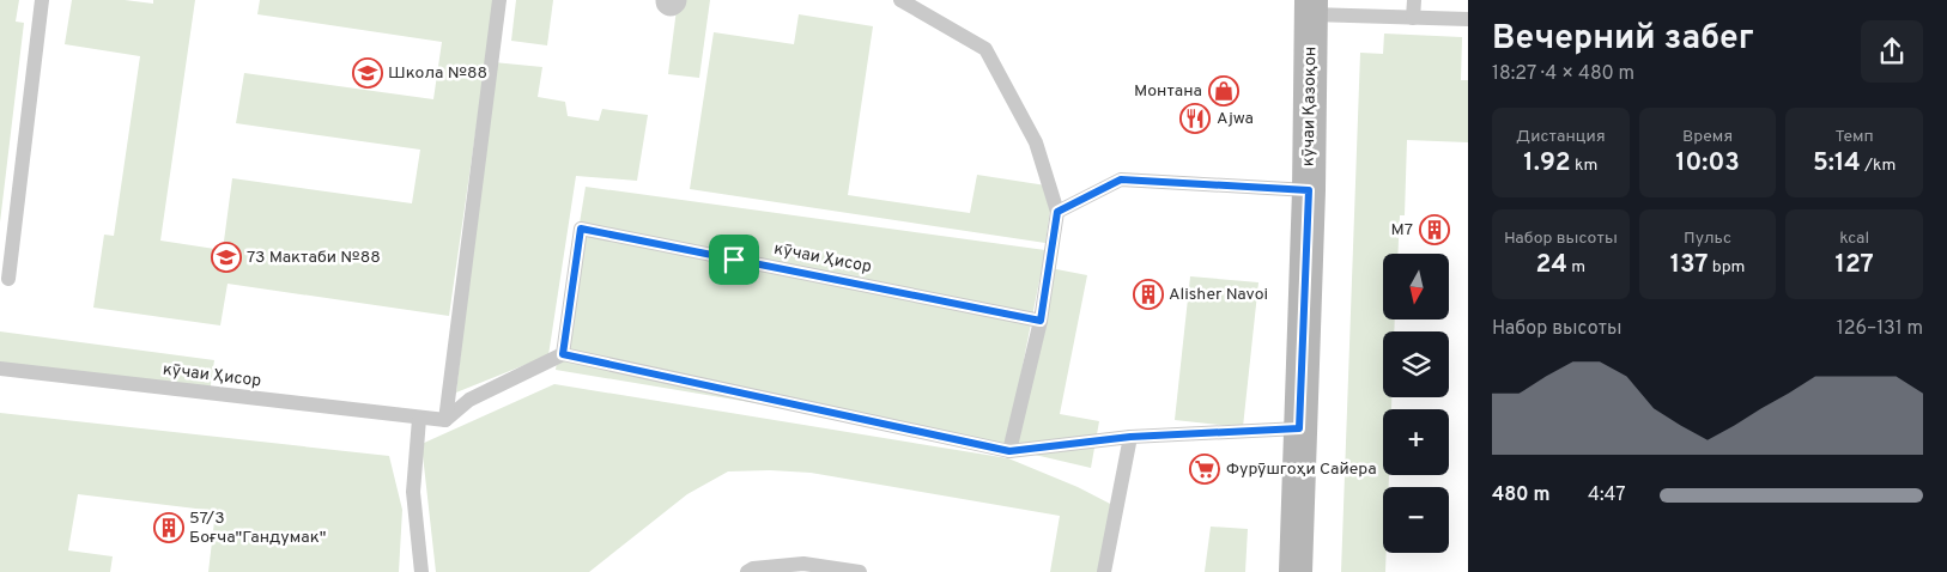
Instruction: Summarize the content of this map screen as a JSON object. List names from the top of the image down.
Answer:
{
  "streets": {
    "street": ["кӯчаи Қазоқон"],
    "lane": ["кӯчаи Ҳисор"]
  },
  "places": {
    "school or university": ["Школа №88", "73 Мактаби №88"],
    "shop": ["Монтана"],
    "restaurant": ["Ajwa"],
    "building": ["М7", "Alisher Navoi", "57/3 Боғча\"Гандумак\""],
    "supermarket": ["Фурӯшгоҳи Сайера"]
  },
  "north": "bottom",
  "page": {
    "heading": ["Вечерний забег", "18:27 · 4 × 480 m"],
    "stats": [
      ["Дистанция", "1.92 km"],
      ["Время", "10:03"],
      ["Темп", "5:14 /km"],
      ["Набор высоты", "24 m"],
      ["Пульс", "137 bpm"],
      ["kcal", "127"]
    ],
    "map_buttons": ["+", "−"],
    "chart": ["Набор высоты", "126–131 m"],
    "list": [
      {
        "name": "480 m",
        "note": "4:47"
      }
    ]
  }
}
